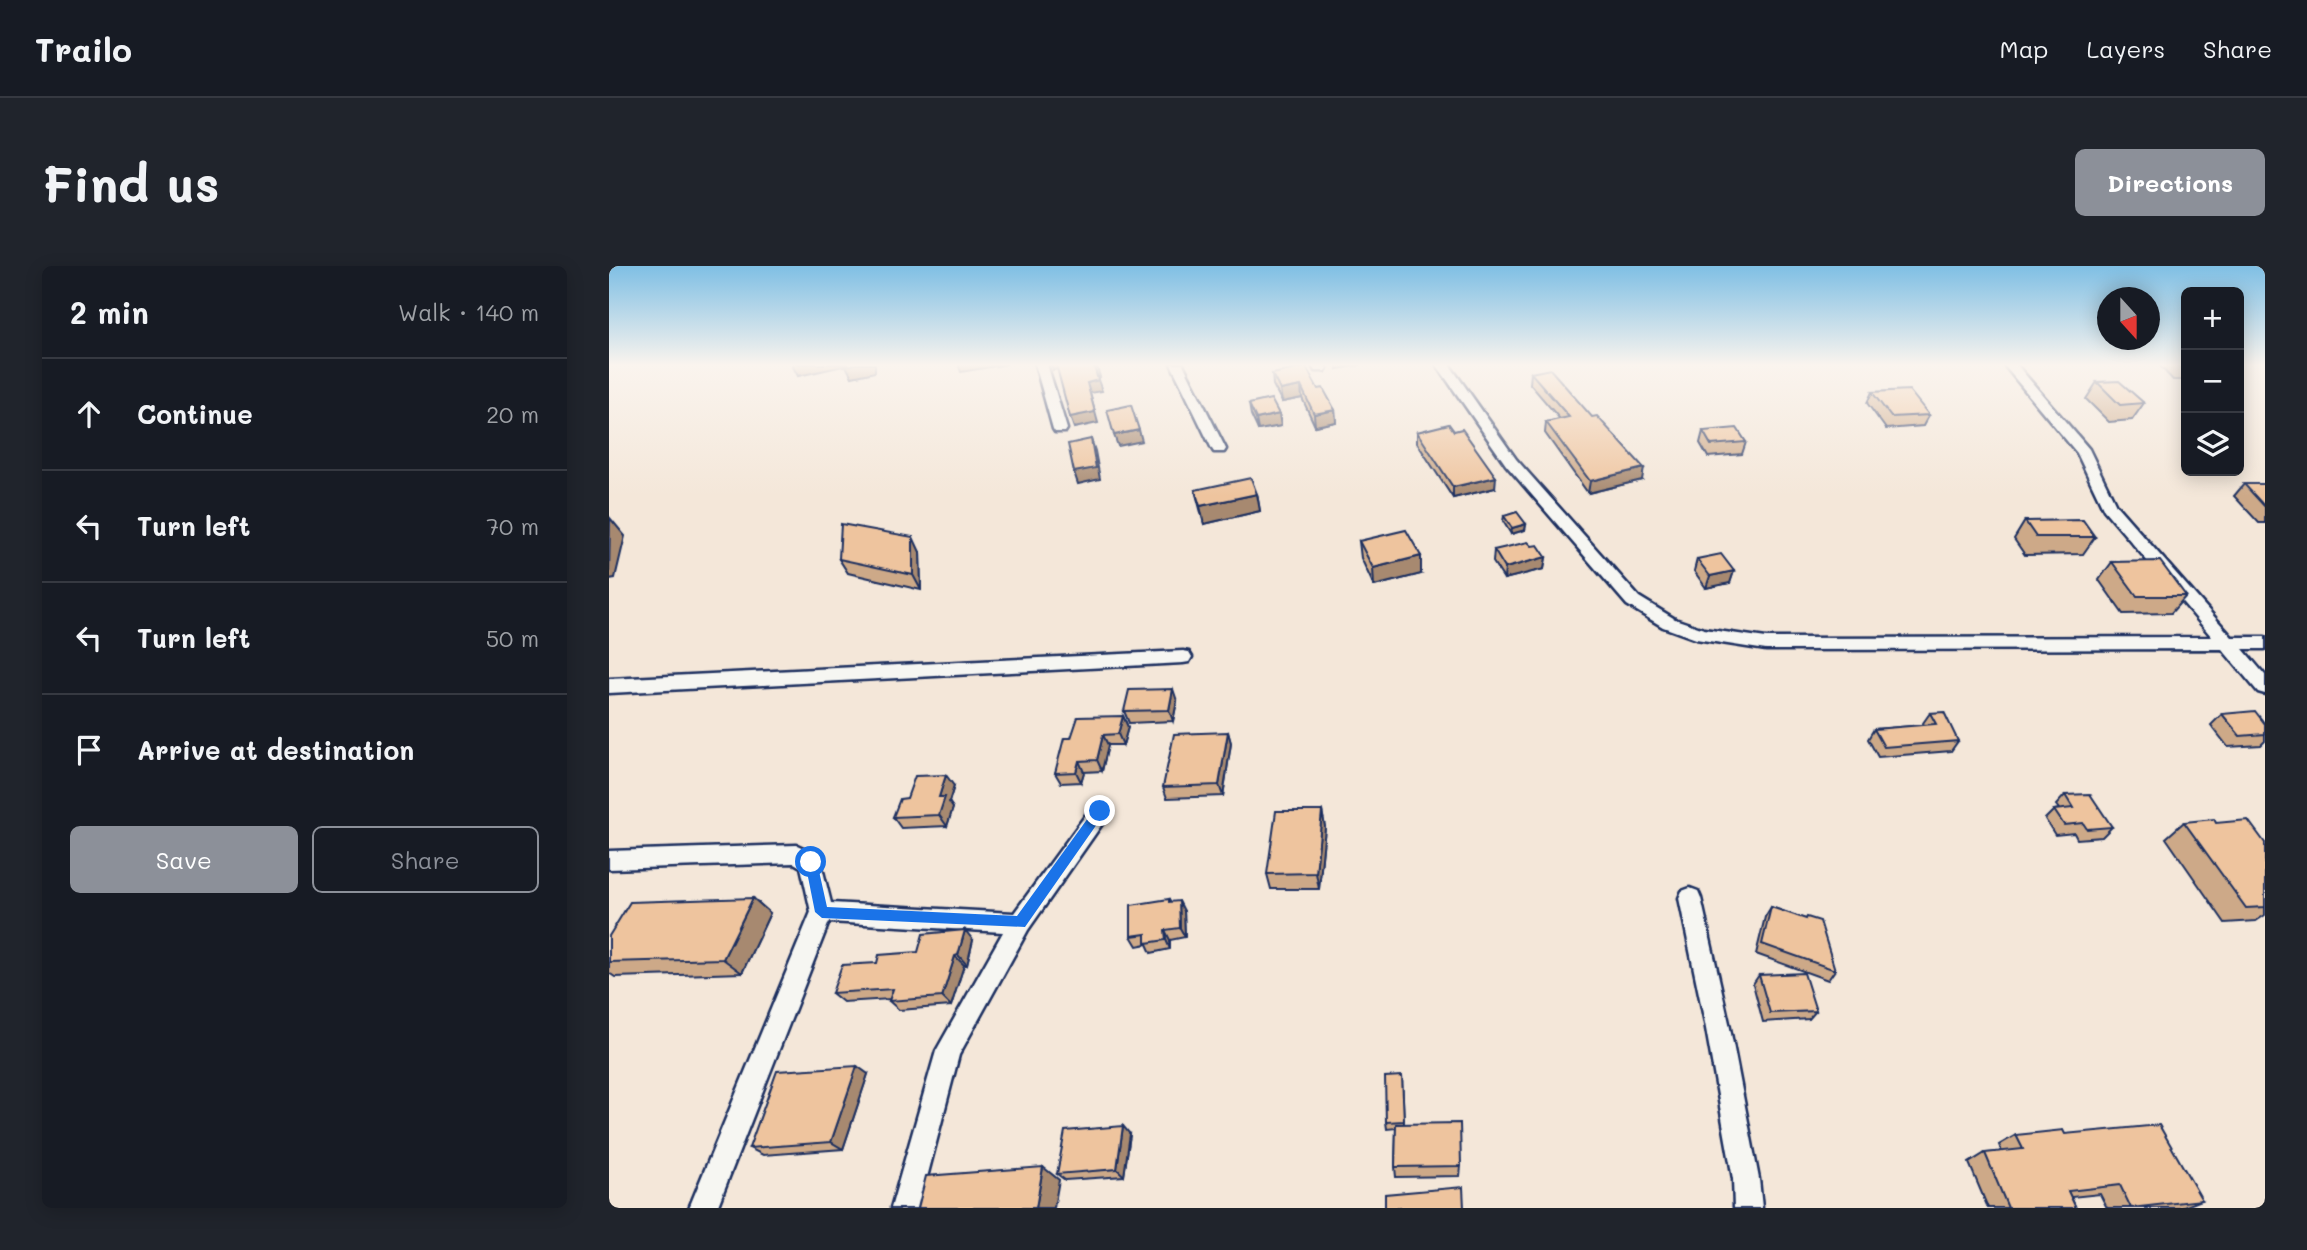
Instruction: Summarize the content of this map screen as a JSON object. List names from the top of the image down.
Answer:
{
  "north": "bottom",
  "page": {
    "header": "Trailo",
    "nav": ["Map", "Layers", "Share"],
    "buttons": [
      "Directions",
      ["Save", "Share"]
    ],
    "title": "Find us",
    "heading": ["2 min", "Walk · 140 m"],
    "map_buttons": ["+", "−"],
    "list": [
      ["Continue", "20 m"],
      ["Turn left", "70 m"],
      ["Turn left", "50 m"],
      "Arrive at destination"
    ]
  }
}
